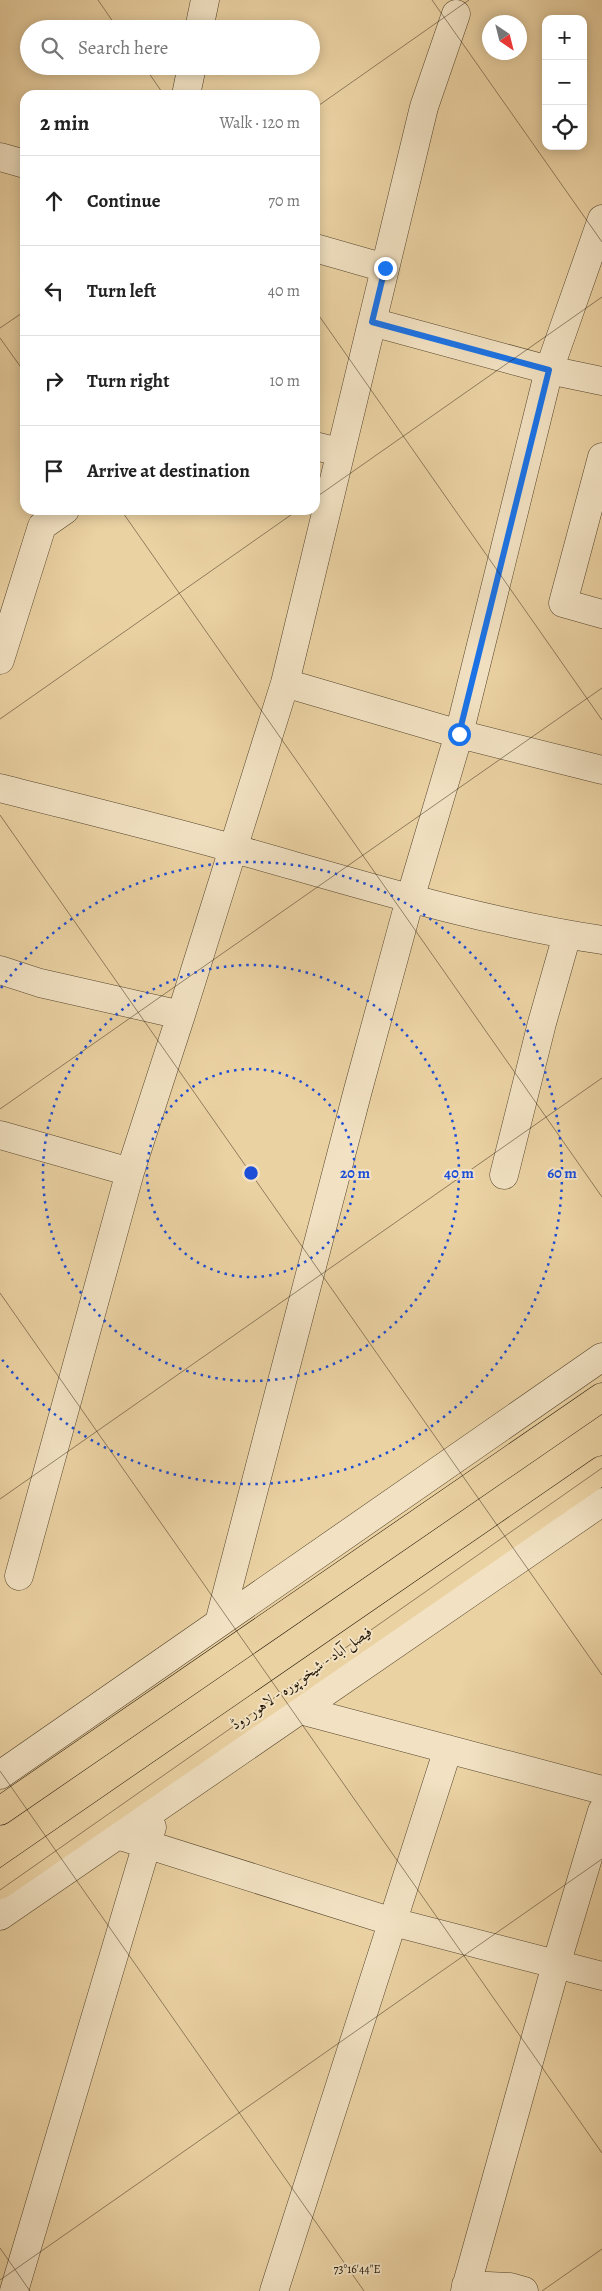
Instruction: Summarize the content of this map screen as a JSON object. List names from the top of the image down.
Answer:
{
  "streets": {
    "highway": ["فیصل آباد - شیخو پورہ - لاہور روڈ"]
  },
  "north": "bottom right",
  "page": {
    "map_buttons": ["+", "−"],
    "search": "Search here",
    "heading": ["2 min", "Walk · 120 m"],
    "list": [
      ["Continue", "70 m"],
      ["Turn left", "40 m"],
      ["Turn right", "10 m"],
      "Arrive at destination"
    ]
  },
  "coordinates": ["73°16'44\"E"],
  "rings": ["20 m", "40 m", "60 m"]
}
